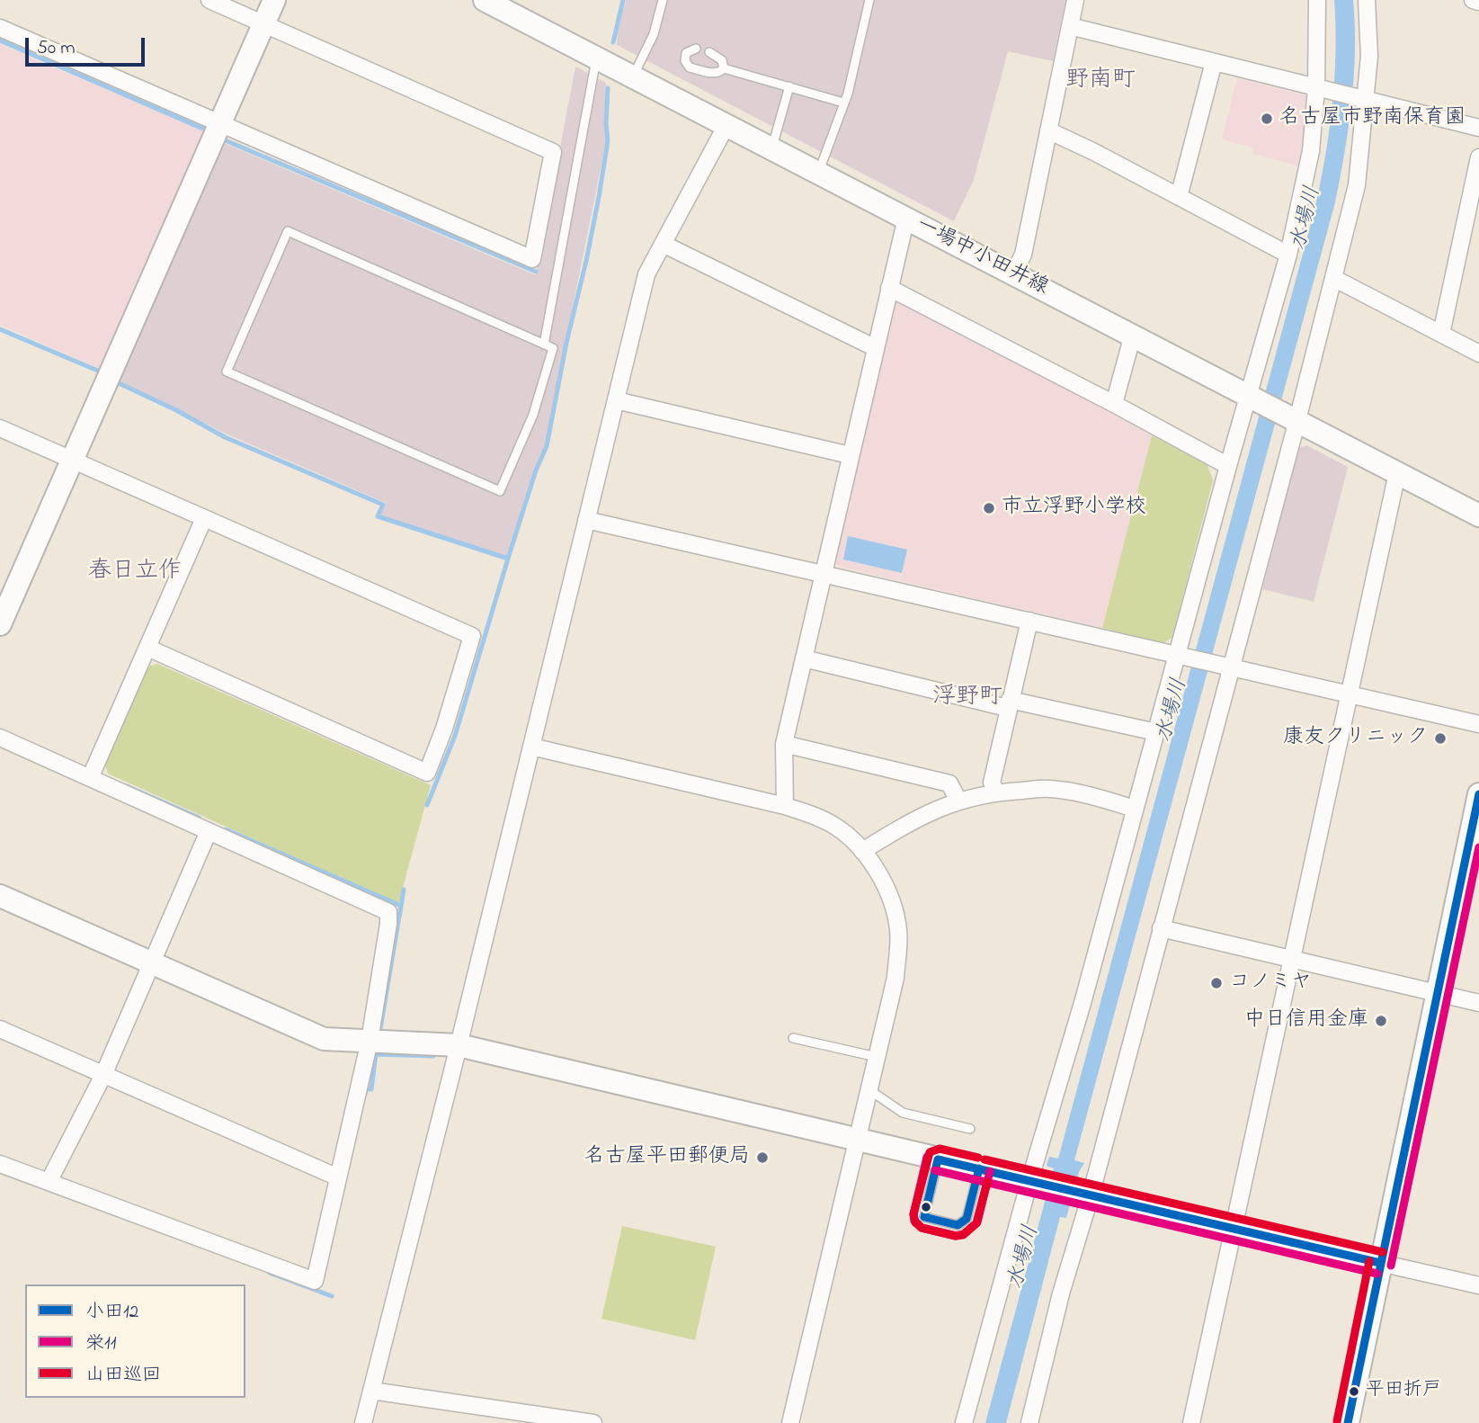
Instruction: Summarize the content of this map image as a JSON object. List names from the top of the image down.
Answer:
{
  "streets": {
    "street": ["一場中小田井線"]
  },
  "districts": ["野南町", "春日立作", "浮野町"],
  "water": ["水場川"],
  "places": [
    "名古屋市野南保育園",
    "市立浮野小学校",
    "康友クリニック",
    "コノミヤ",
    "中日信用金庫",
    "名古屋平田郵便局",
    "平田折戸"
  ],
  "lines": ["transit line 小田12", "transit line 栄11", "transit line 山田巡回"],
  "legend": ["小田12", "栄11", "山田巡回"],
  "scale_bar": "50 m"
}
